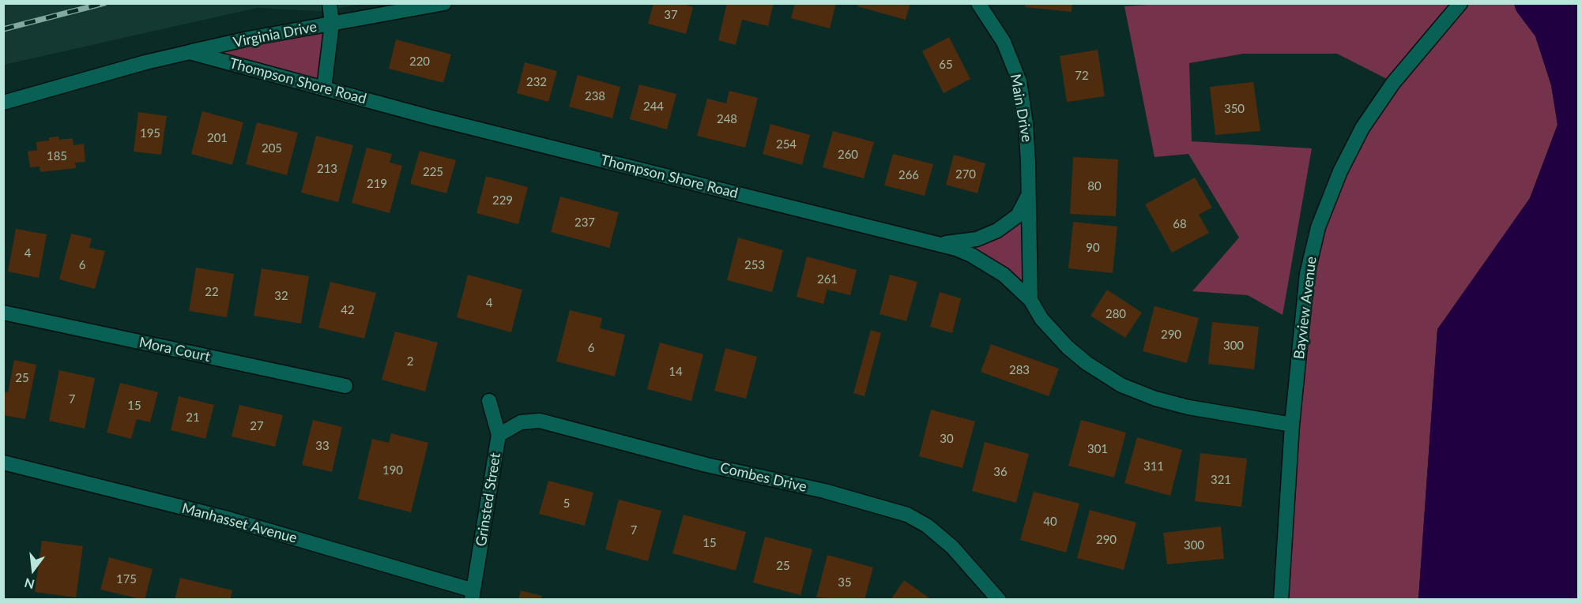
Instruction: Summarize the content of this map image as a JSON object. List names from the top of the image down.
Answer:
{
  "streets": {
    "street": [
      "Virginia Drive",
      "Thompson Shore Road",
      "Main Drive",
      "Bayview Avenue",
      "Mora Court",
      "Combes Drive",
      "Grinsted Street",
      "Manhasset Avenue"
    ]
  },
  "crossings": [
    ["Virginia Drive", "Thompson Shore Road"],
    ["Thompson Shore Road", "Main Drive"],
    ["Thompson Shore Road", "Bayview Avenue"],
    ["Combes Drive", "Grinsted Street"],
    ["Grinsted Street", "Manhasset Avenue"]
  ],
  "house_numbers": [
    "37",
    "220",
    "65",
    "72",
    "232",
    "238",
    "244",
    "350",
    "248",
    "195",
    "201",
    "254",
    "205",
    "260",
    "185",
    "213",
    "225",
    "270",
    "266",
    "219",
    "80",
    "229",
    "237",
    "68",
    "90",
    "4",
    "6",
    "253",
    "261",
    "22",
    "32",
    "4",
    "42",
    "280",
    "290",
    "300",
    "6",
    "2",
    "283",
    "14",
    "25",
    "7",
    "15",
    "21",
    "27",
    "30",
    "33",
    "301",
    "311",
    "190",
    "36",
    "321",
    "5",
    "40",
    "7",
    "290",
    "15",
    "300",
    "25",
    "175",
    "35"
  ],
  "north": "bottom"
}
